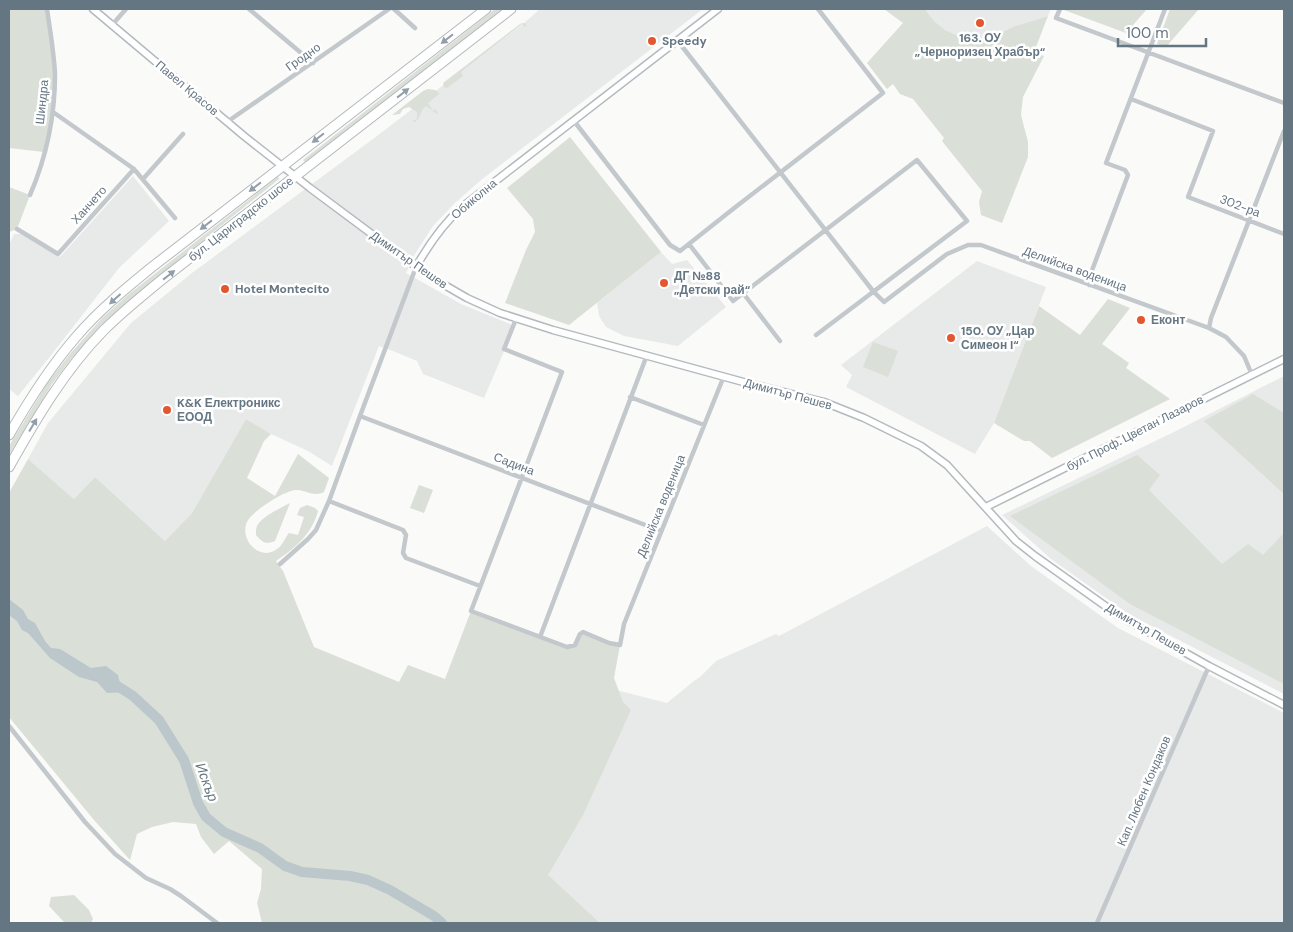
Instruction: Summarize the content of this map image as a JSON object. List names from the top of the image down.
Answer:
{
  "streets": {
    "highway": ["бул. Цариградско шосе"],
    "main road": [
      "Павел Красов",
      "Обиколна",
      "Димитър Пешев",
      "бул. Проф. Цветан Лазаров"
    ],
    "street": [
      "Гродно",
      "Шиндра",
      "Ханчето",
      "302-ра",
      "Делийска воденица",
      "Садина",
      "Кап. Любен Кондаков"
    ]
  },
  "crossings": [
    ["Гродно", "Павел Красов"],
    ["Павел Красов", "бул. Цариградско шосе"],
    ["Павел Красов", "Димитър Пешев"],
    ["Обиколна", "Димитър Пешев"],
    ["Обиколна", "Садина"],
    ["бул. Цариградско шосе", "Димитър Пешев"],
    ["Димитър Пешев", "Делийска воденица"],
    ["Димитър Пешев", "бул. Проф. Цветан Лазаров"],
    ["Димитър Пешев", "Кап. Любен Кондаков"],
    ["Делийска воденица", "бул. Проф. Цветан Лазаров"],
    ["Делийска воденица", "Садина"]
  ],
  "water": ["Искър"],
  "places": [
    "163. ОУ „Черноризец Храбър“",
    "Speedy",
    "ДГ №88 „Детски рай“",
    "Hotel Montecito",
    "Еконт",
    "150. ОУ „Цар Симеон I“",
    "K&K Електроникс ЕООД"
  ],
  "scale_bar": "100 m"
}
